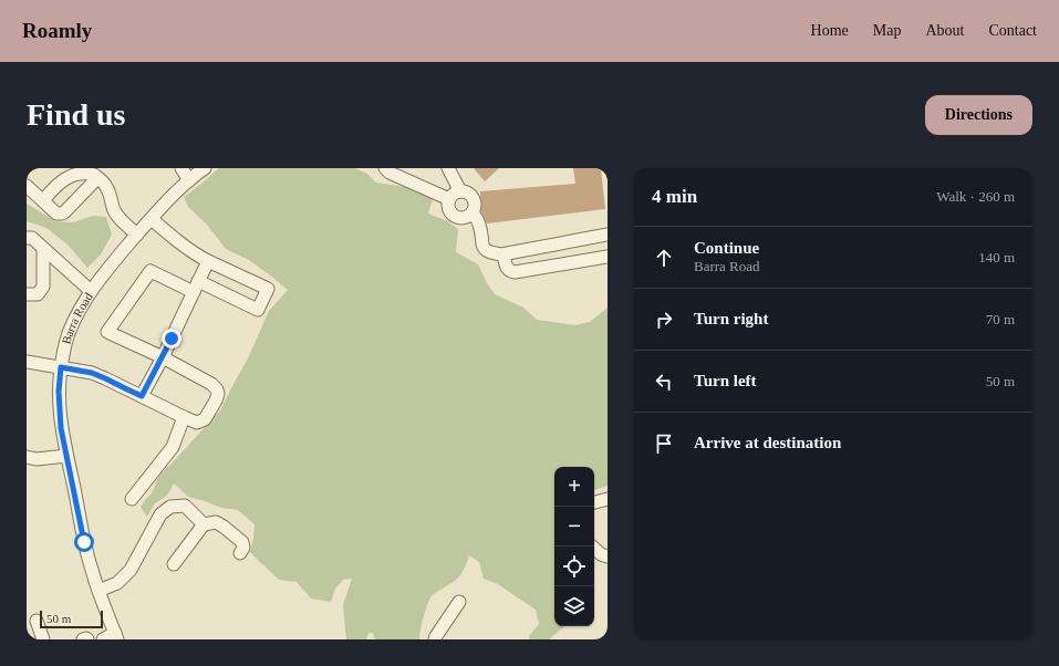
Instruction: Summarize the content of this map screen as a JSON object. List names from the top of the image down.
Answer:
{
  "streets": {
    "street": ["Barra Road"]
  },
  "scale_bar": "50 m",
  "page": {
    "header": "Roamly",
    "nav": [
      "Home",
      "Map",
      "About",
      "Contact"
    ],
    "buttons": "Directions",
    "title": "Find us",
    "heading": ["4 min", "Walk · 260 m"],
    "list": [
      ["Continue", "Barra Road", "140 m"],
      ["Turn right", "70 m"],
      ["Turn left", "50 m"],
      "Arrive at destination"
    ],
    "map_buttons": ["+", "−"],
    "scale": "50 m"
  }
}
